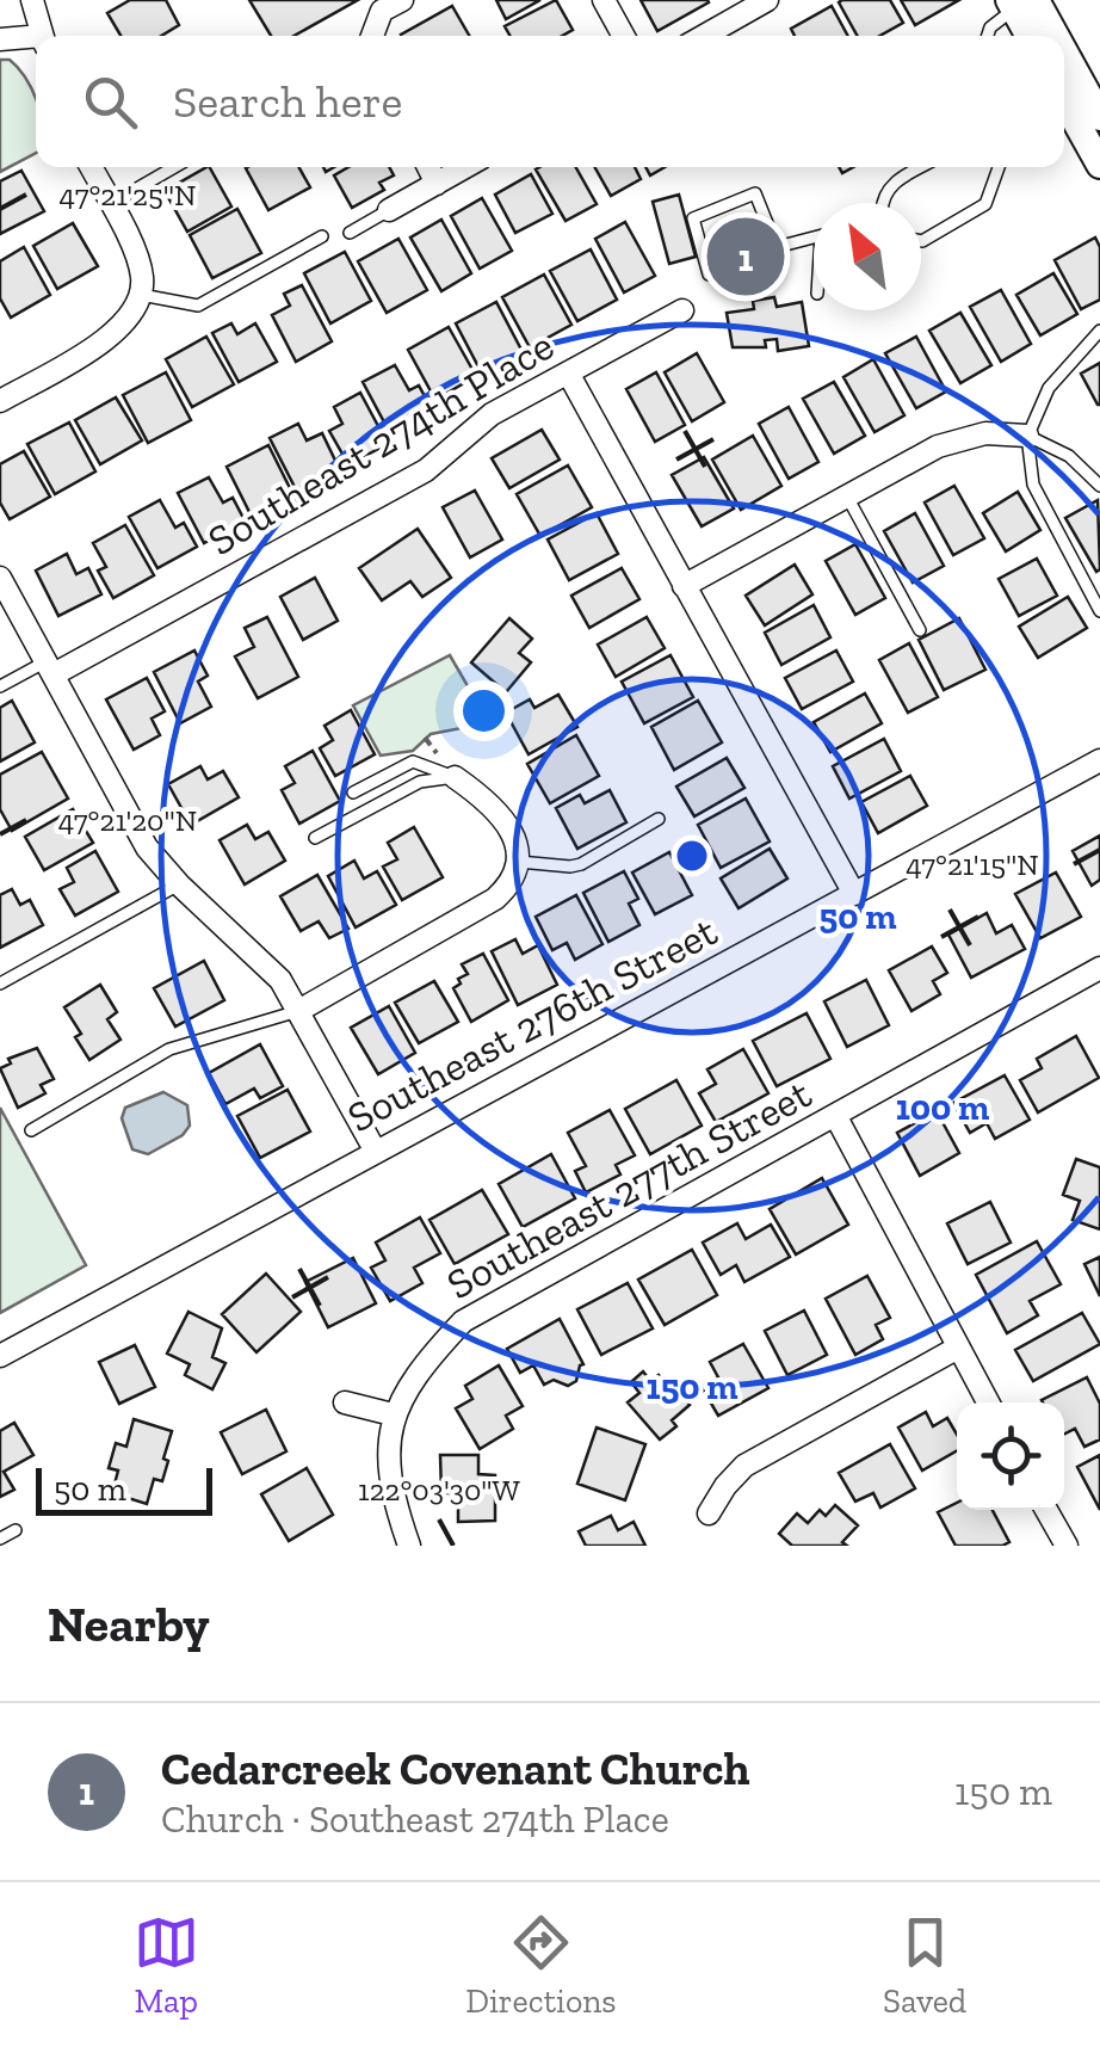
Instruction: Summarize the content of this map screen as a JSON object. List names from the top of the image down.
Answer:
{
  "streets": {
    "street": ["Southeast 274th Place", "Southeast 276th Street", "Southeast 277th Street"]
  },
  "scale_bar": "50 m",
  "north": "top left",
  "page": {
    "search": "Search here",
    "pins": "1",
    "scale": "50 m",
    "heading": "Nearby",
    "list": [
      {
        "mark": "1",
        "name": "Cedarcreek Covenant Church",
        "note": "Church · Southeast 274th Place",
        "value": "150 m"
      }
    ],
    "nav": ["Map", "Directions", "Saved"]
  },
  "coordinates": [
    "47°21'25\"N",
    "47°21'20\"N",
    "47°21'15\"N",
    "122°03'30\"W"
  ],
  "rings": ["50 m", "100 m", "150 m"]
}
